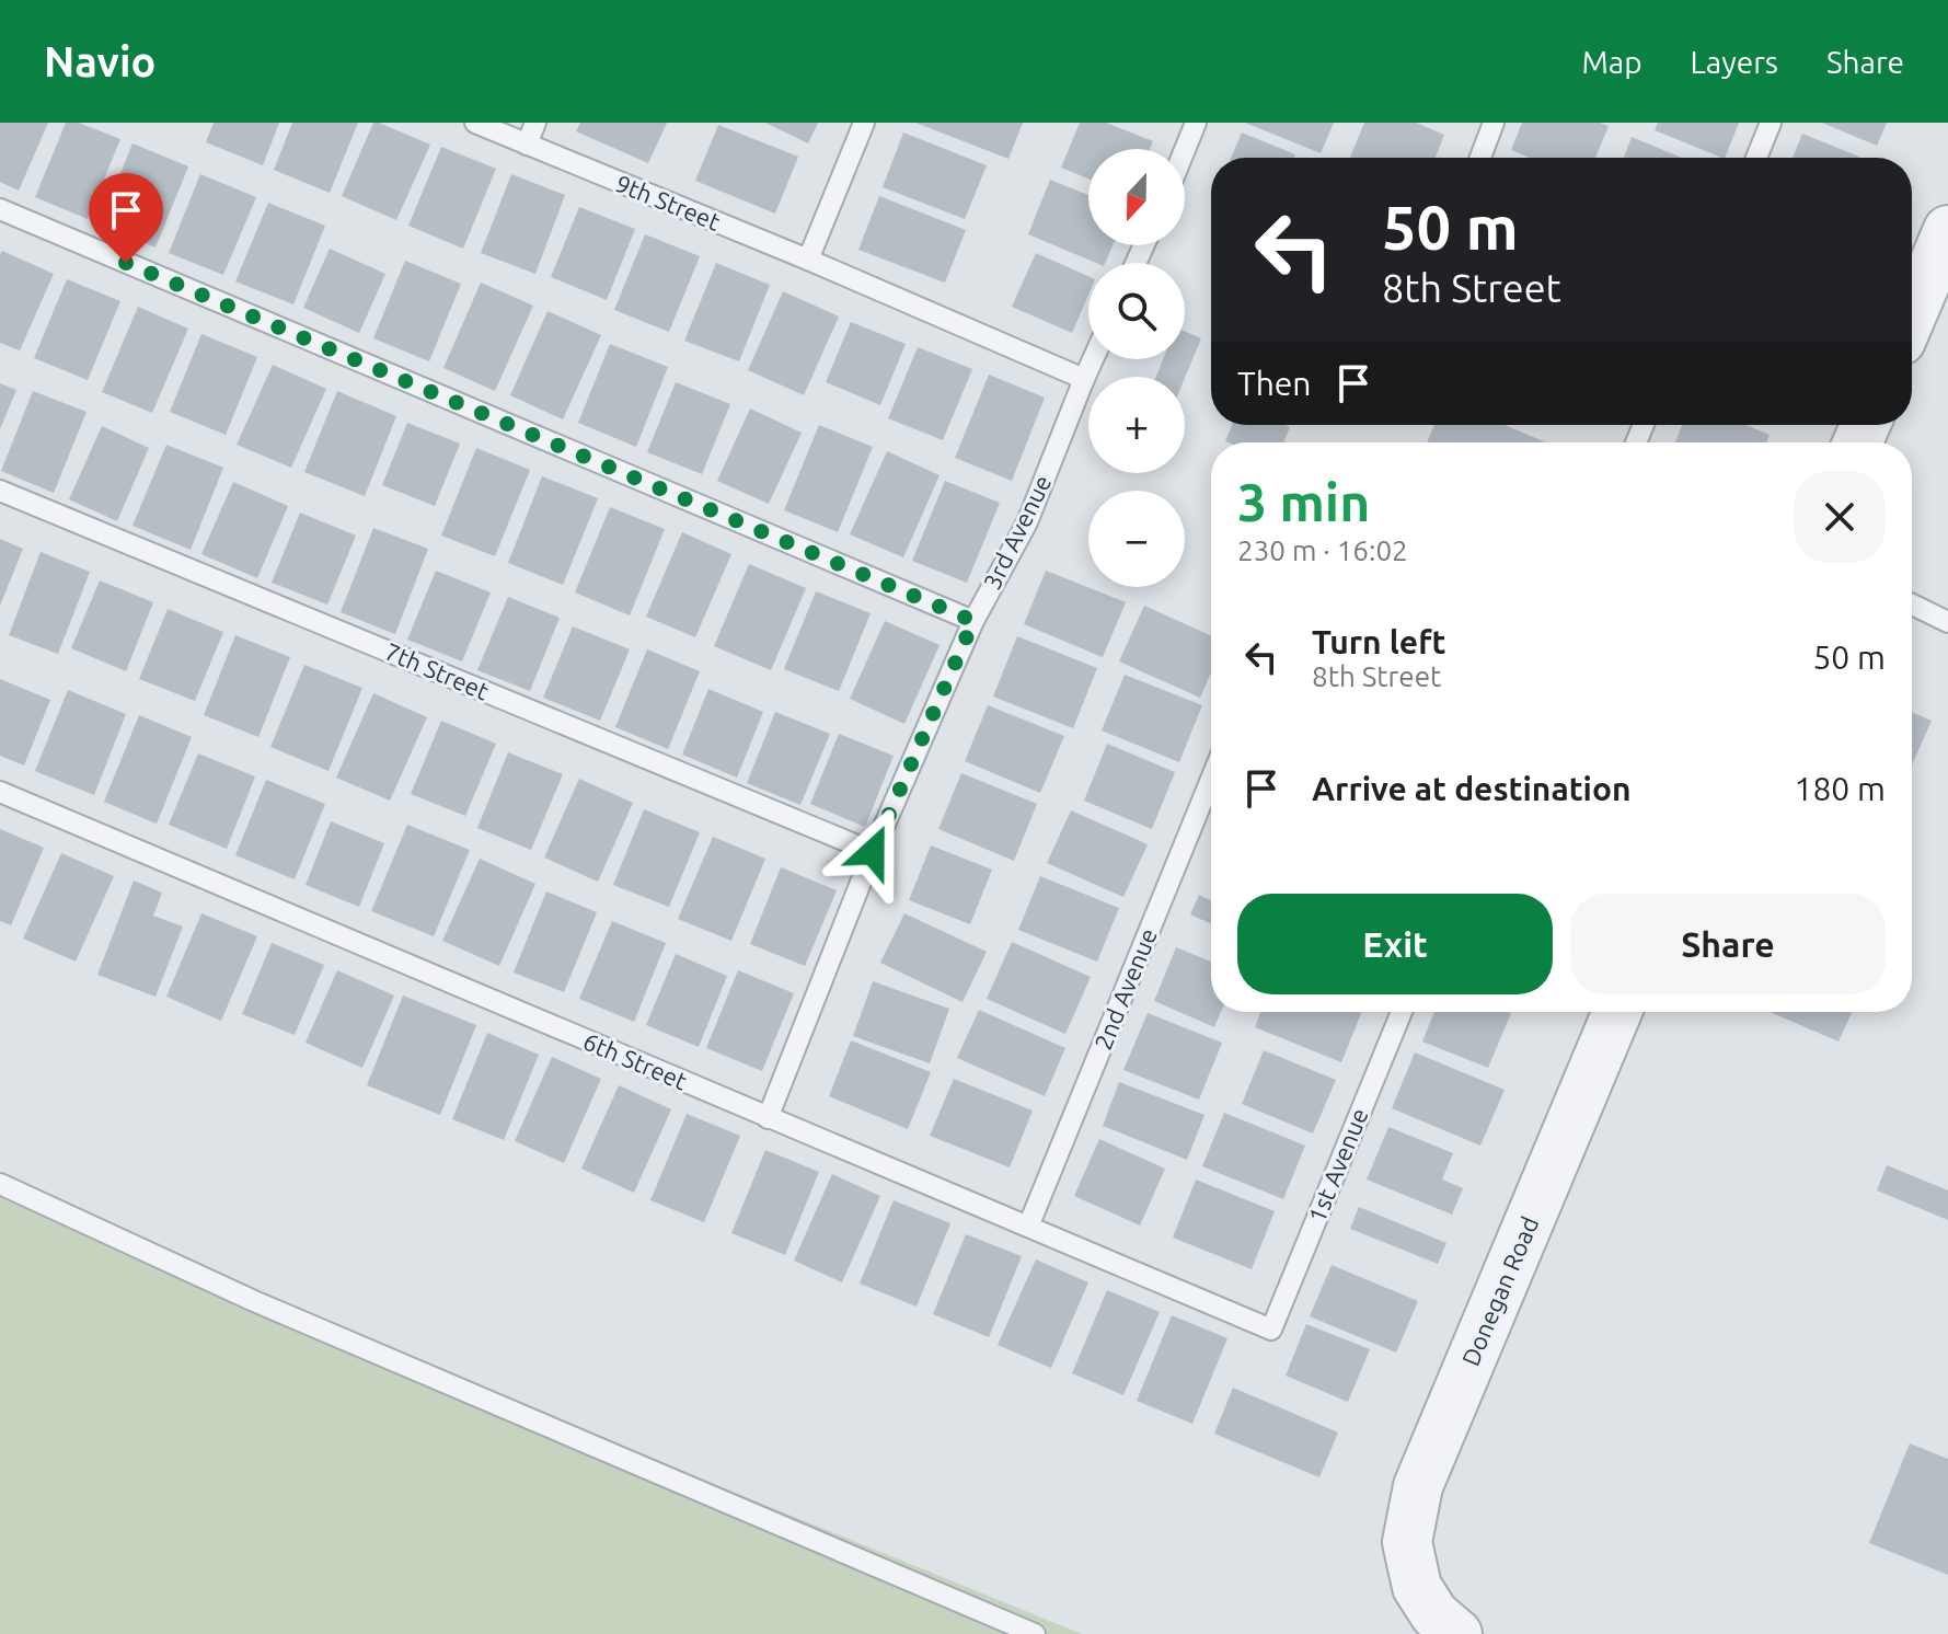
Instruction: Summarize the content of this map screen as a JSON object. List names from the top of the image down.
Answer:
{
  "streets": {
    "street": ["Donegan Road"],
    "lane": [
      "9th Street",
      "3rd Avenue",
      "7th Street",
      "2nd Avenue",
      "6th Street",
      "1st Avenue"
    ]
  },
  "crossings": [
    ["9th Street", "3rd Avenue"],
    ["3rd Avenue", "7th Street"],
    ["3rd Avenue", "6th Street"],
    ["2nd Avenue", "6th Street"],
    ["6th Street", "1st Avenue"]
  ],
  "north": "bottom",
  "page": {
    "header": "Navio",
    "nav": ["Map", "Layers", "Share"],
    "map_buttons": ["+", "−"],
    "turn": ["50 m", "8th Street"],
    "then": "Then",
    "heading": ["3 min", "230 m · 16:02"],
    "list": [
      {
        "name": "Turn left",
        "note": "8th Street",
        "value": "50 m"
      },
      {
        "name": "Arrive at destination",
        "value": "180 m"
      }
    ],
    "buttons": ["Exit", "Share"]
  }
}
